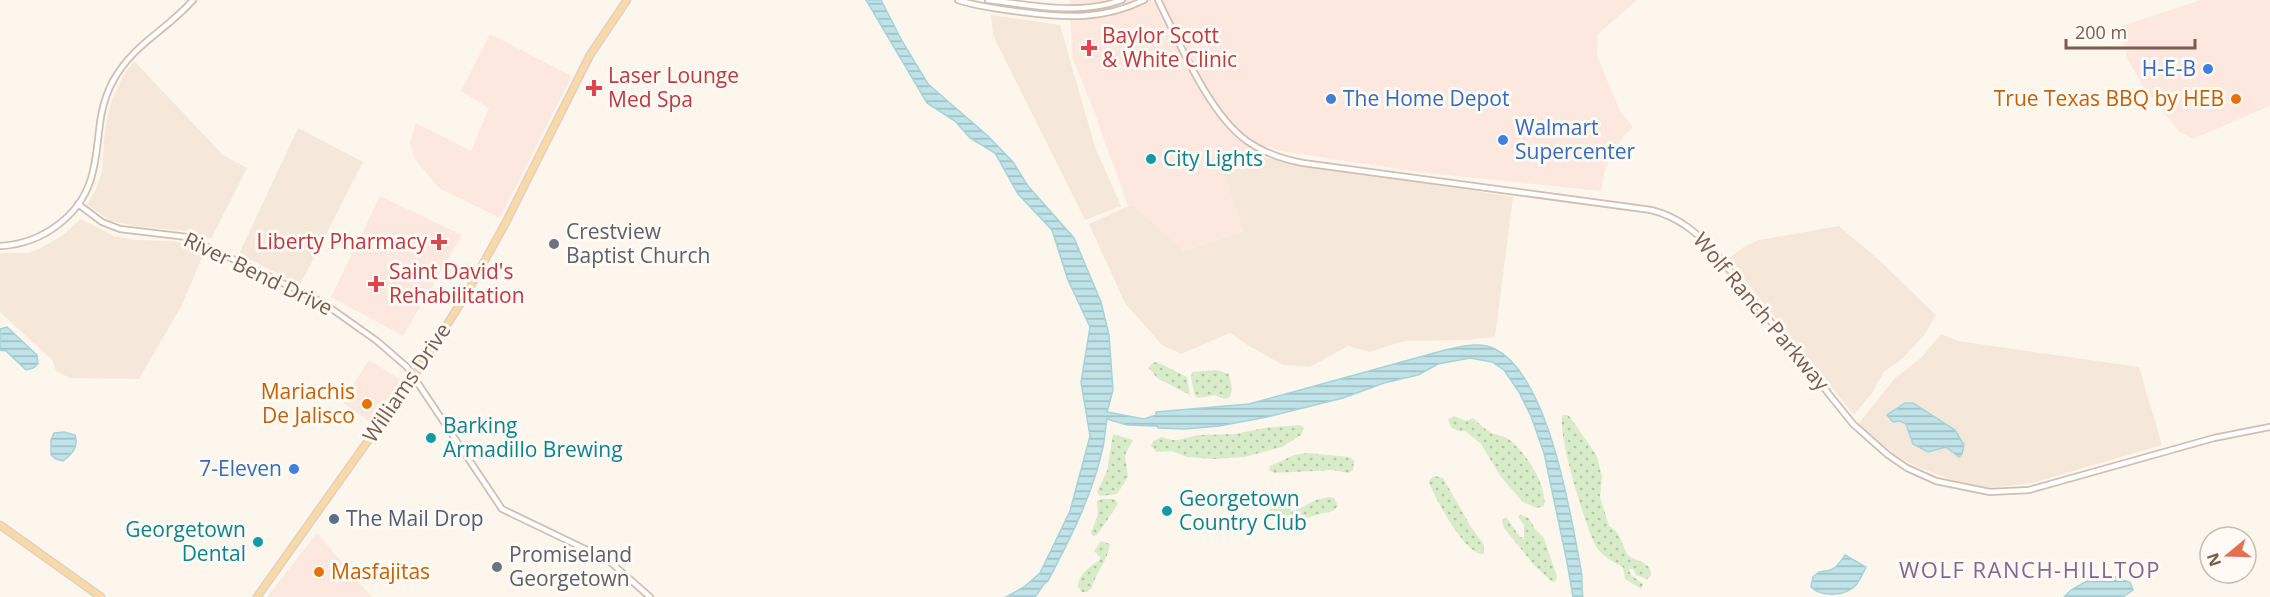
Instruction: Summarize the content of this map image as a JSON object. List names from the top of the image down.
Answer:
{
  "streets": {
    "main road": ["Williams Drive"],
    "street": ["River Bend Drive", "Wolf Ranch Parkway"]
  },
  "crossings": [
    ["River Bend Drive", "Williams Drive"]
  ],
  "districts": ["WOLF RANCH-HILLTOP"],
  "places": {
    "health": [
      "Baylor Scott & White Clinic",
      "Laser Lounge Med Spa",
      "Liberty Pharmacy",
      "Saint David's Rehabilitation"
    ],
    "other": [
      "H-E-B",
      "The Home Depot",
      "True Texas BBQ by HEB",
      "Walmart Supercenter",
      "City Lights",
      "Crestview Baptist Church",
      "Mariachis De Jalisco",
      "Barking Armadillo Brewing",
      "7-Eleven",
      "Georgetown Country Club",
      "The Mail Drop",
      "Georgetown Dental",
      "Promiseland Georgetown",
      "Masfajitas"
    ]
  },
  "scale_bar": "200 m",
  "north": "left"
}
